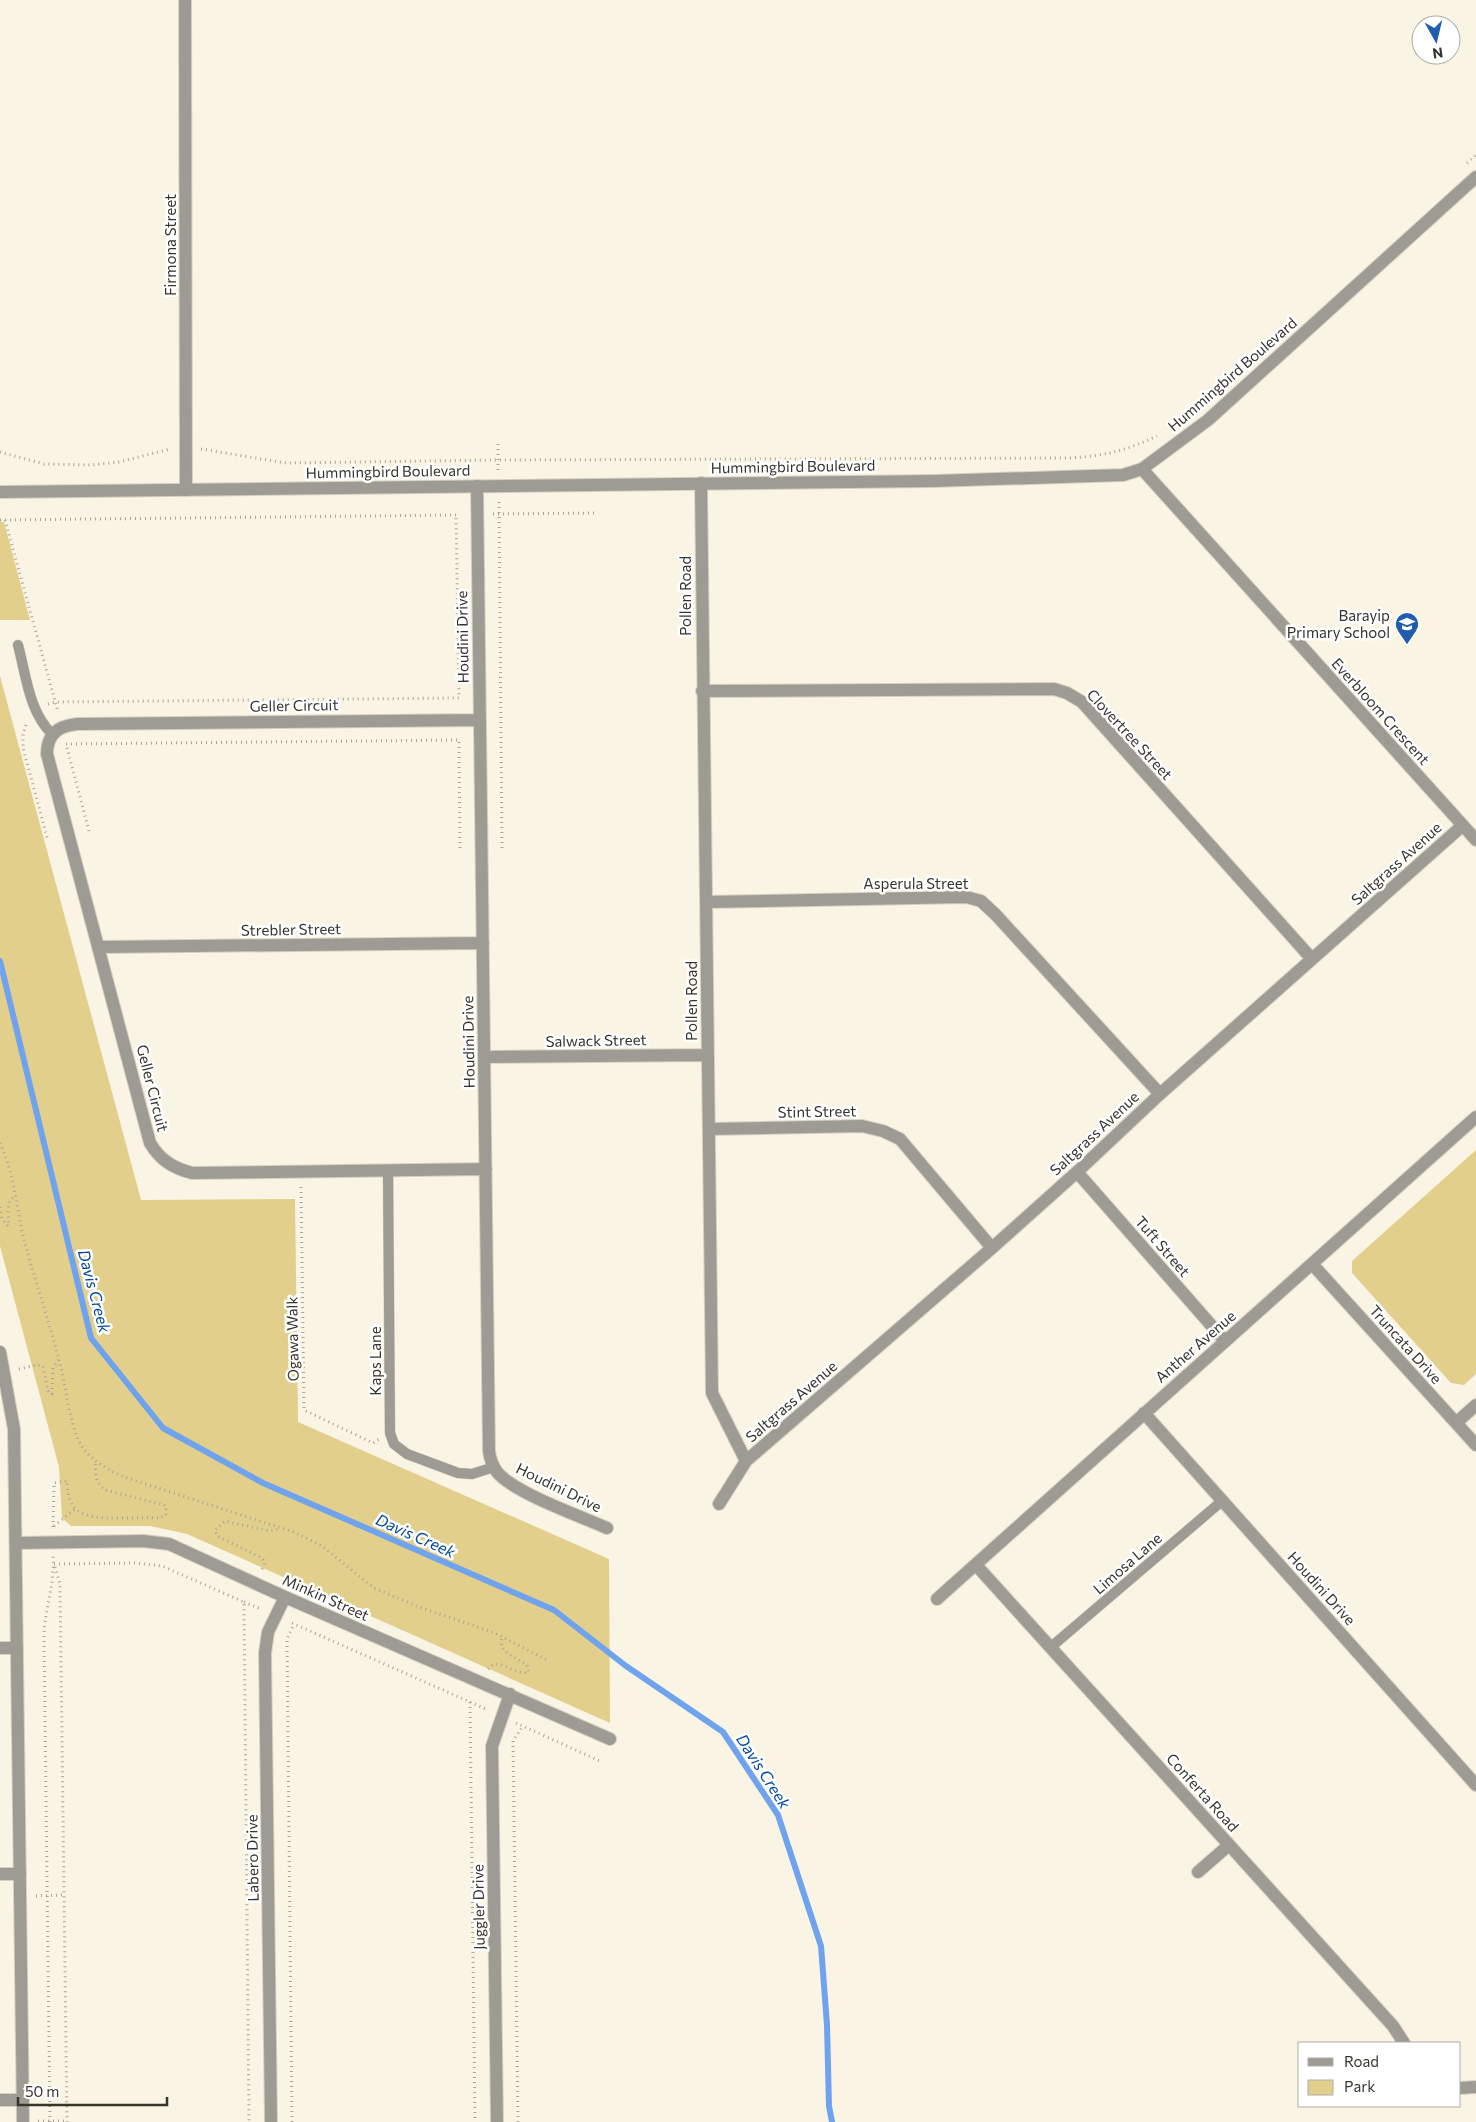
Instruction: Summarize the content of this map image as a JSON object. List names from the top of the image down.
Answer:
{
  "streets": {
    "street": [
      "Firmona Street",
      "Hummingbird Boulevard",
      "Pollen Road",
      "Houdini Drive",
      "Geller Circuit",
      "Everbloom Crescent",
      "Clovertree Street",
      "Saltgrass Avenue",
      "Asperula Street",
      "Strebler Street",
      "Salwack Street",
      "Stint Street",
      "Tuft Street",
      "Truncata Drive",
      "Anther Avenue",
      "Minkin Street",
      "Conferta Road",
      "Labero Drive",
      "Juggler Drive"
    ],
    "lane": ["Kaps Lane", "Limosa Lane"],
    "path": ["Ogawa Walk"]
  },
  "crossings": [
    ["Firmona Street", "Hummingbird Boulevard"],
    ["Hummingbird Boulevard", "Pollen Road"],
    ["Hummingbird Boulevard", "Houdini Drive"],
    ["Hummingbird Boulevard", "Everbloom Crescent"],
    ["Pollen Road", "Clovertree Street"],
    ["Pollen Road", "Saltgrass Avenue"],
    ["Pollen Road", "Asperula Street"],
    ["Pollen Road", "Salwack Street"],
    ["Pollen Road", "Stint Street"],
    ["Houdini Drive", "Geller Circuit"],
    ["Houdini Drive", "Strebler Street"],
    ["Houdini Drive", "Salwack Street"],
    ["Houdini Drive", "Anther Avenue"],
    ["Houdini Drive", "Limosa Lane"],
    ["Geller Circuit", "Strebler Street"],
    ["Geller Circuit", "Ogawa Walk"],
    ["Geller Circuit", "Kaps Lane"],
    ["Everbloom Crescent", "Saltgrass Avenue"],
    ["Clovertree Street", "Saltgrass Avenue"],
    ["Saltgrass Avenue", "Asperula Street"],
    ["Saltgrass Avenue", "Stint Street"],
    ["Saltgrass Avenue", "Tuft Street"],
    ["Tuft Street", "Anther Avenue"],
    ["Ogawa Walk", "Kaps Lane"],
    ["Truncata Drive", "Anther Avenue"],
    ["Anther Avenue", "Conferta Road"],
    ["Limosa Lane", "Conferta Road"],
    ["Minkin Street", "Labero Drive"],
    ["Minkin Street", "Juggler Drive"]
  ],
  "water": ["Davis Creek"],
  "places": {
    "school or university": ["Barayip Primary School"]
  },
  "legend": ["Road", "Park"],
  "scale_bar": "50 m",
  "north": "bottom"
}
